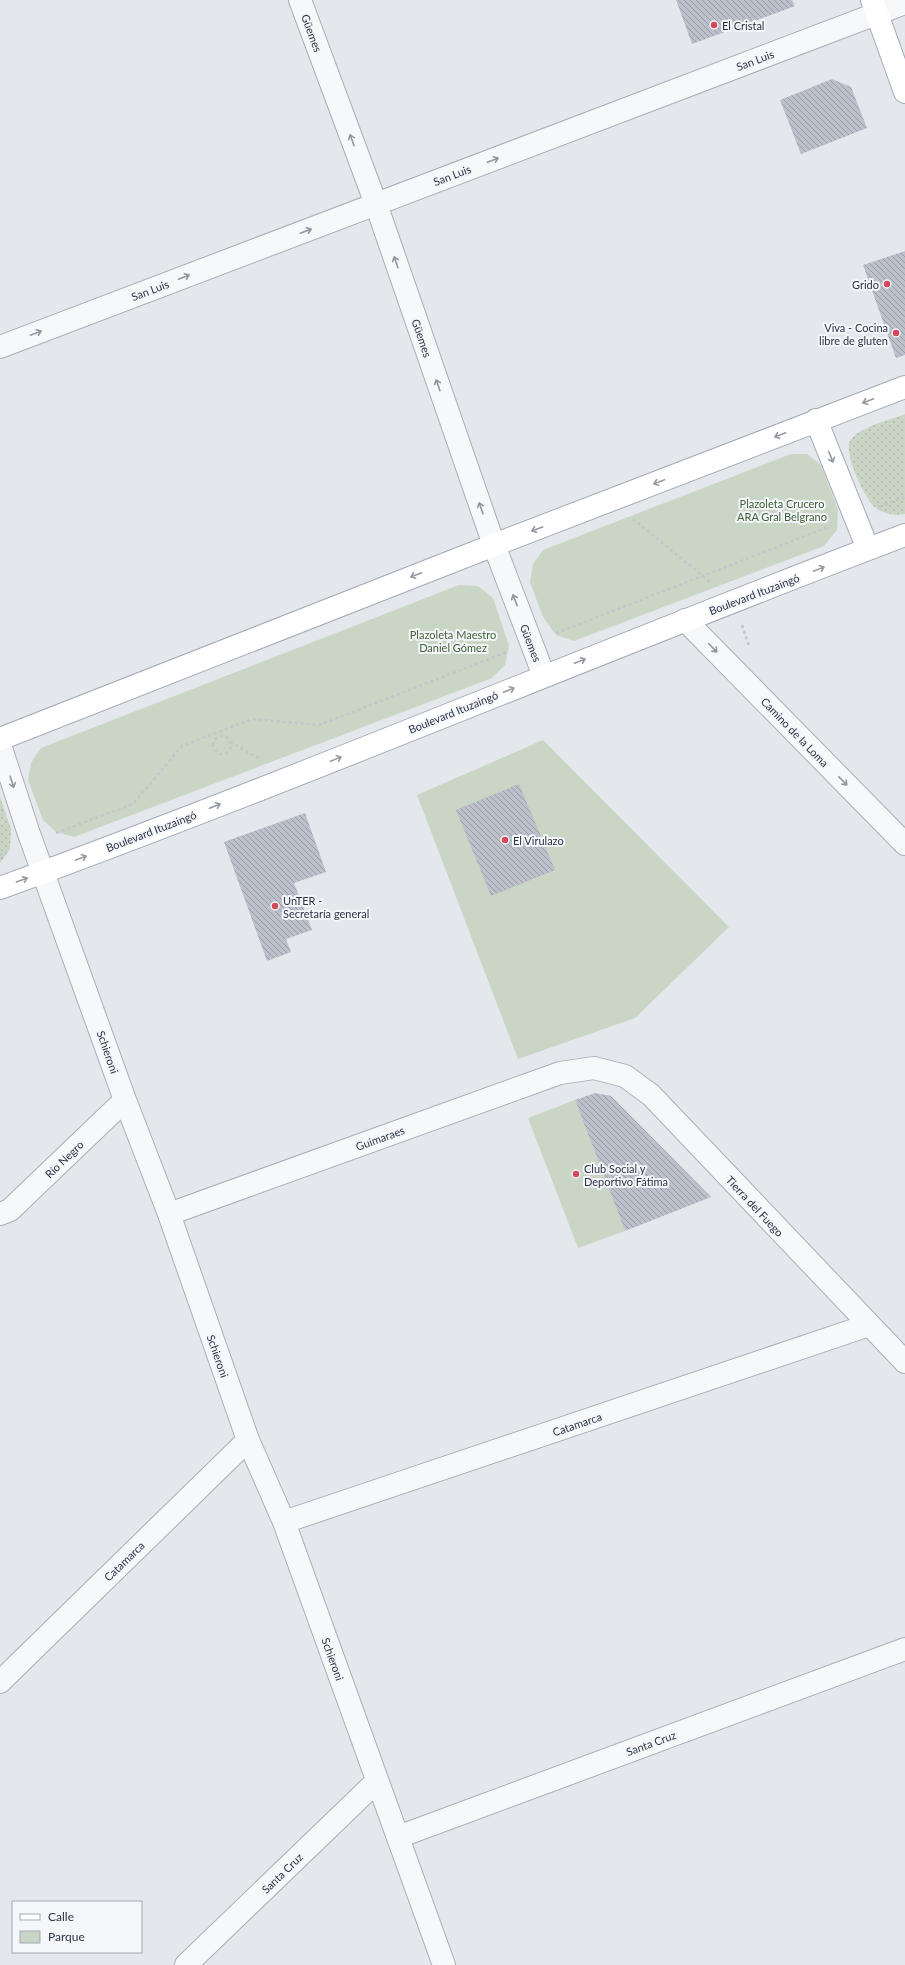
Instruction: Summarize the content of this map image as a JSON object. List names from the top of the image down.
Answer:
{
  "streets": {
    "main road": ["Boulevard Ituzaingó"],
    "street": [
      "Güemes",
      "San Luis",
      "Camino de la Loma",
      "Schieroni",
      "Guimaraes",
      "Río Negro",
      "Tierra del Fuego",
      "Catamarca",
      "Santa Cruz"
    ]
  },
  "crossings": [
    ["Güemes", "San Luis"],
    ["Güemes", "Boulevard Ituzaingó"],
    ["Boulevard Ituzaingó", "Camino de la Loma"],
    ["Boulevard Ituzaingó", "Schieroni"],
    ["Schieroni", "Guimaraes"],
    ["Schieroni", "Río Negro"],
    ["Schieroni", "Catamarca"],
    ["Schieroni", "Santa Cruz"],
    ["Guimaraes", "Tierra del Fuego"],
    ["Tierra del Fuego", "Catamarca"]
  ],
  "one_way": ["Güemes", "San Luis", "Camino de la Loma"],
  "parks": ["Plazoleta Crucero ARA Gral Belgrano", "Plazoleta Maestro Daniel Gómez"],
  "places": [
    "El Cristal",
    "Grido",
    "Viva - Cocina libre de gluten",
    "El Virulazo",
    "UnTER - Secretaría general",
    "Club Social y Deportivo Fátima"
  ],
  "legend": ["Calle", "Parque"]
}
